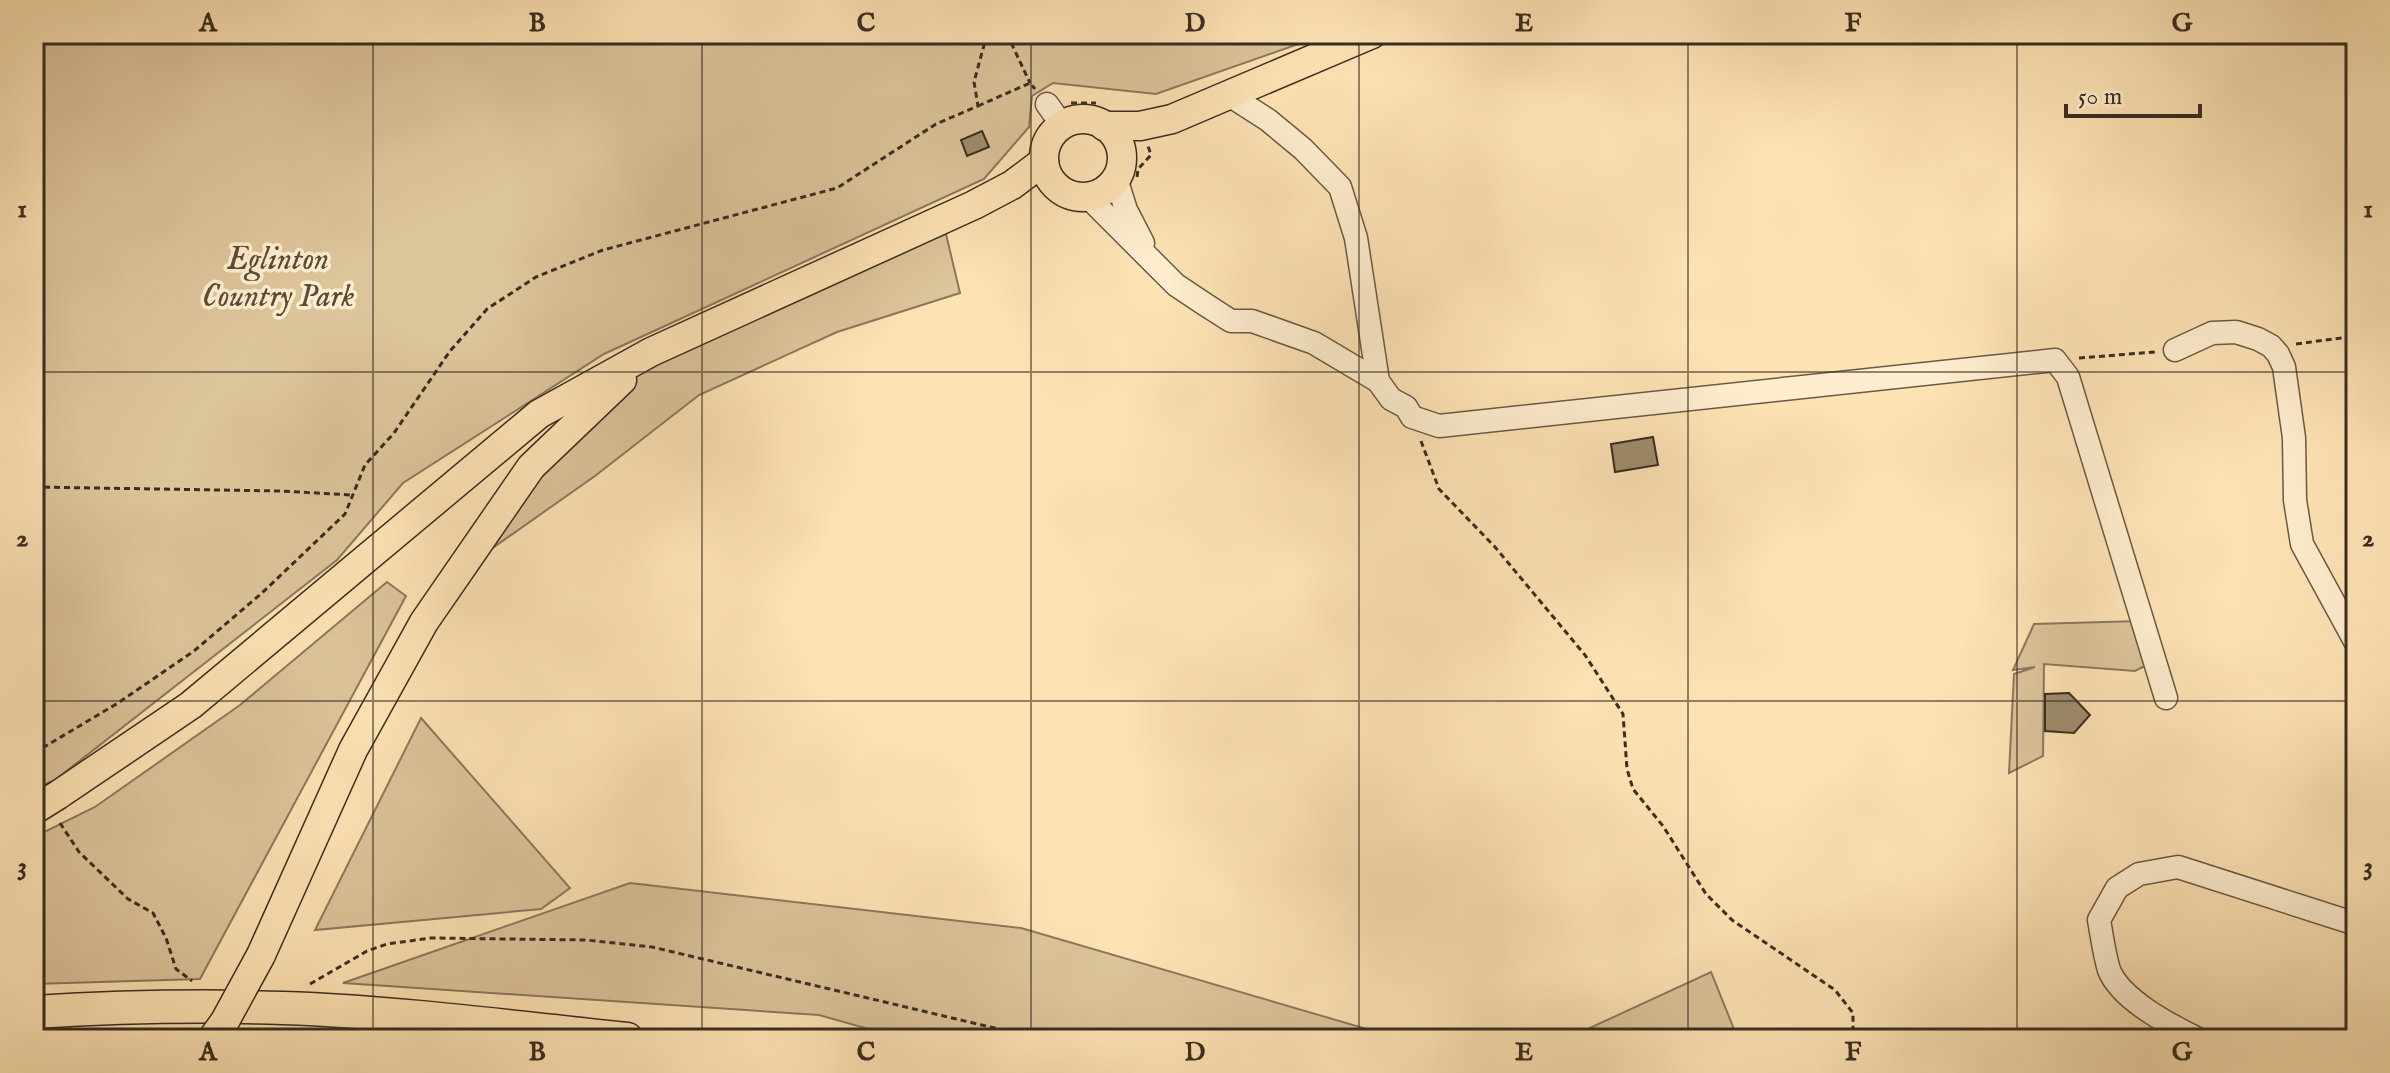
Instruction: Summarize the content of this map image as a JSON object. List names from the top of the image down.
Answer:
{
  "parks": ["Eglinton Country Park"],
  "scale_bar": "50 m",
  "grid": {
    "columns": [
      "A",
      "B",
      "C",
      "D",
      "E",
      "F",
      "G"
    ],
    "rows": ["1", "2", "3"]
  }
}
